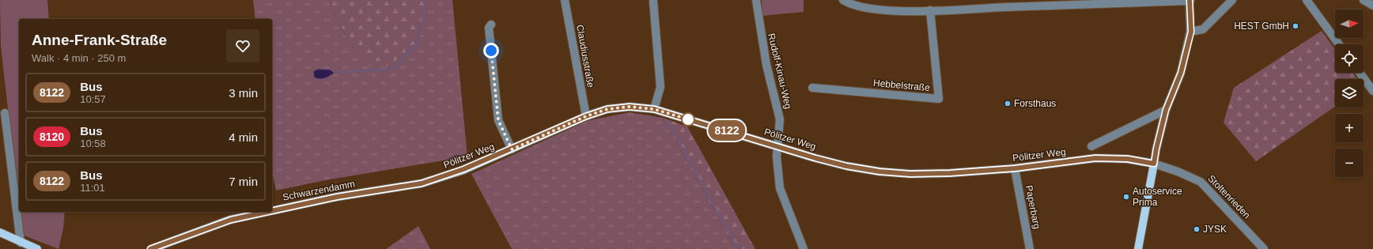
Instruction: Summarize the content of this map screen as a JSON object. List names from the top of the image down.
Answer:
{
  "streets": {
    "main road": ["Pölitzer Weg", "Schwarzendamm"],
    "street": [
      "Claudiusstraße",
      "Rudolf-Kinau-Weg",
      "Hebbelstraße",
      "Stoltenrieden",
      "Paperbarg"
    ]
  },
  "crossings": [
    ["Claudiusstraße", "Pölitzer Weg"],
    ["Rudolf-Kinau-Weg", "Pölitzer Weg"],
    ["Pölitzer Weg", "Schwarzendamm"],
    ["Pölitzer Weg", "Stoltenrieden"],
    ["Pölitzer Weg", "Paperbarg"]
  ],
  "places": [
    "HEST GmbH",
    "Forsthaus",
    "Autoservice Prima",
    "JYSK"
  ],
  "lines": ["bus line 8122"],
  "north": "right",
  "page": {
    "on_map": "8122",
    "map_buttons": ["+", "−"],
    "heading": ["Anne-Frank-Straße", "Walk · 4 min · 250 m"],
    "list": [
      {
        "mark": "8122",
        "name": "Bus",
        "note": "10:57",
        "value": "3 min"
      },
      {
        "mark": "8120",
        "name": "Bus",
        "note": "10:58",
        "value": "4 min"
      },
      {
        "mark": "8122",
        "name": "Bus",
        "note": "11:01",
        "value": "7 min"
      }
    ]
  }
}
